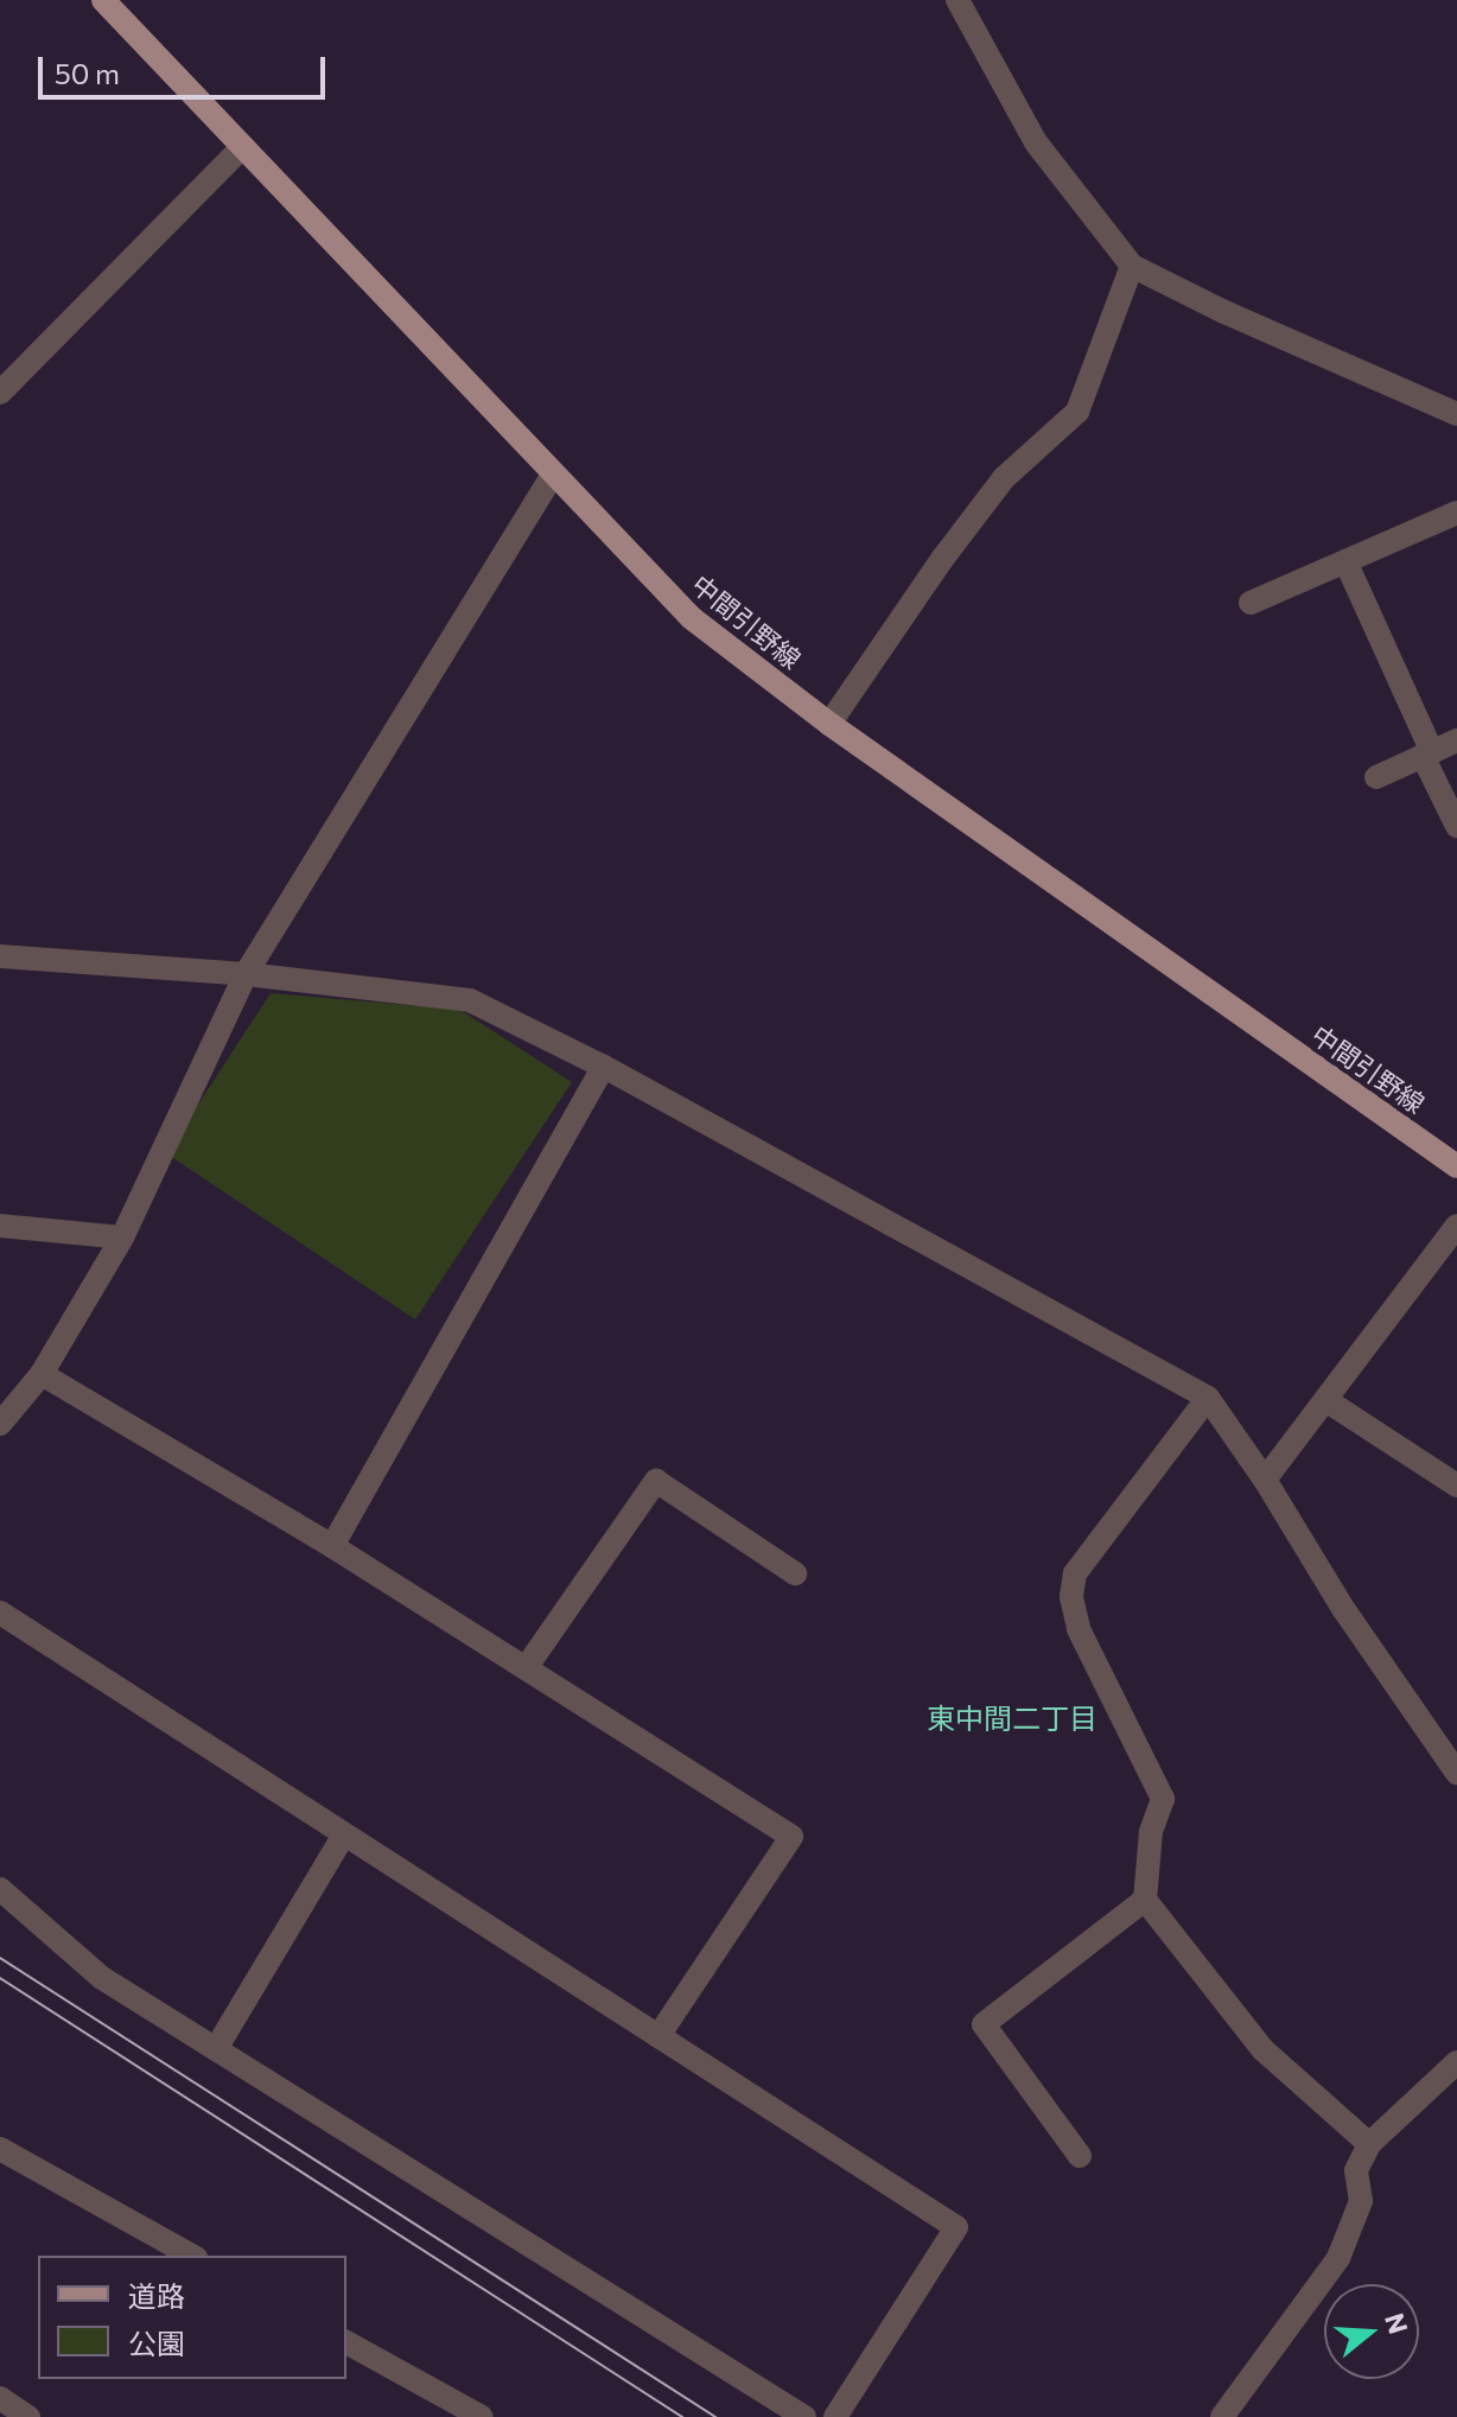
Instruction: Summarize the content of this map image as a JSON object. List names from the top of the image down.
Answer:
{
  "streets": {
    "main road": ["中間引野線"]
  },
  "districts": ["東中間二丁目"],
  "legend": ["道路", "公園"],
  "scale_bar": "50 m",
  "north": "right"
}
